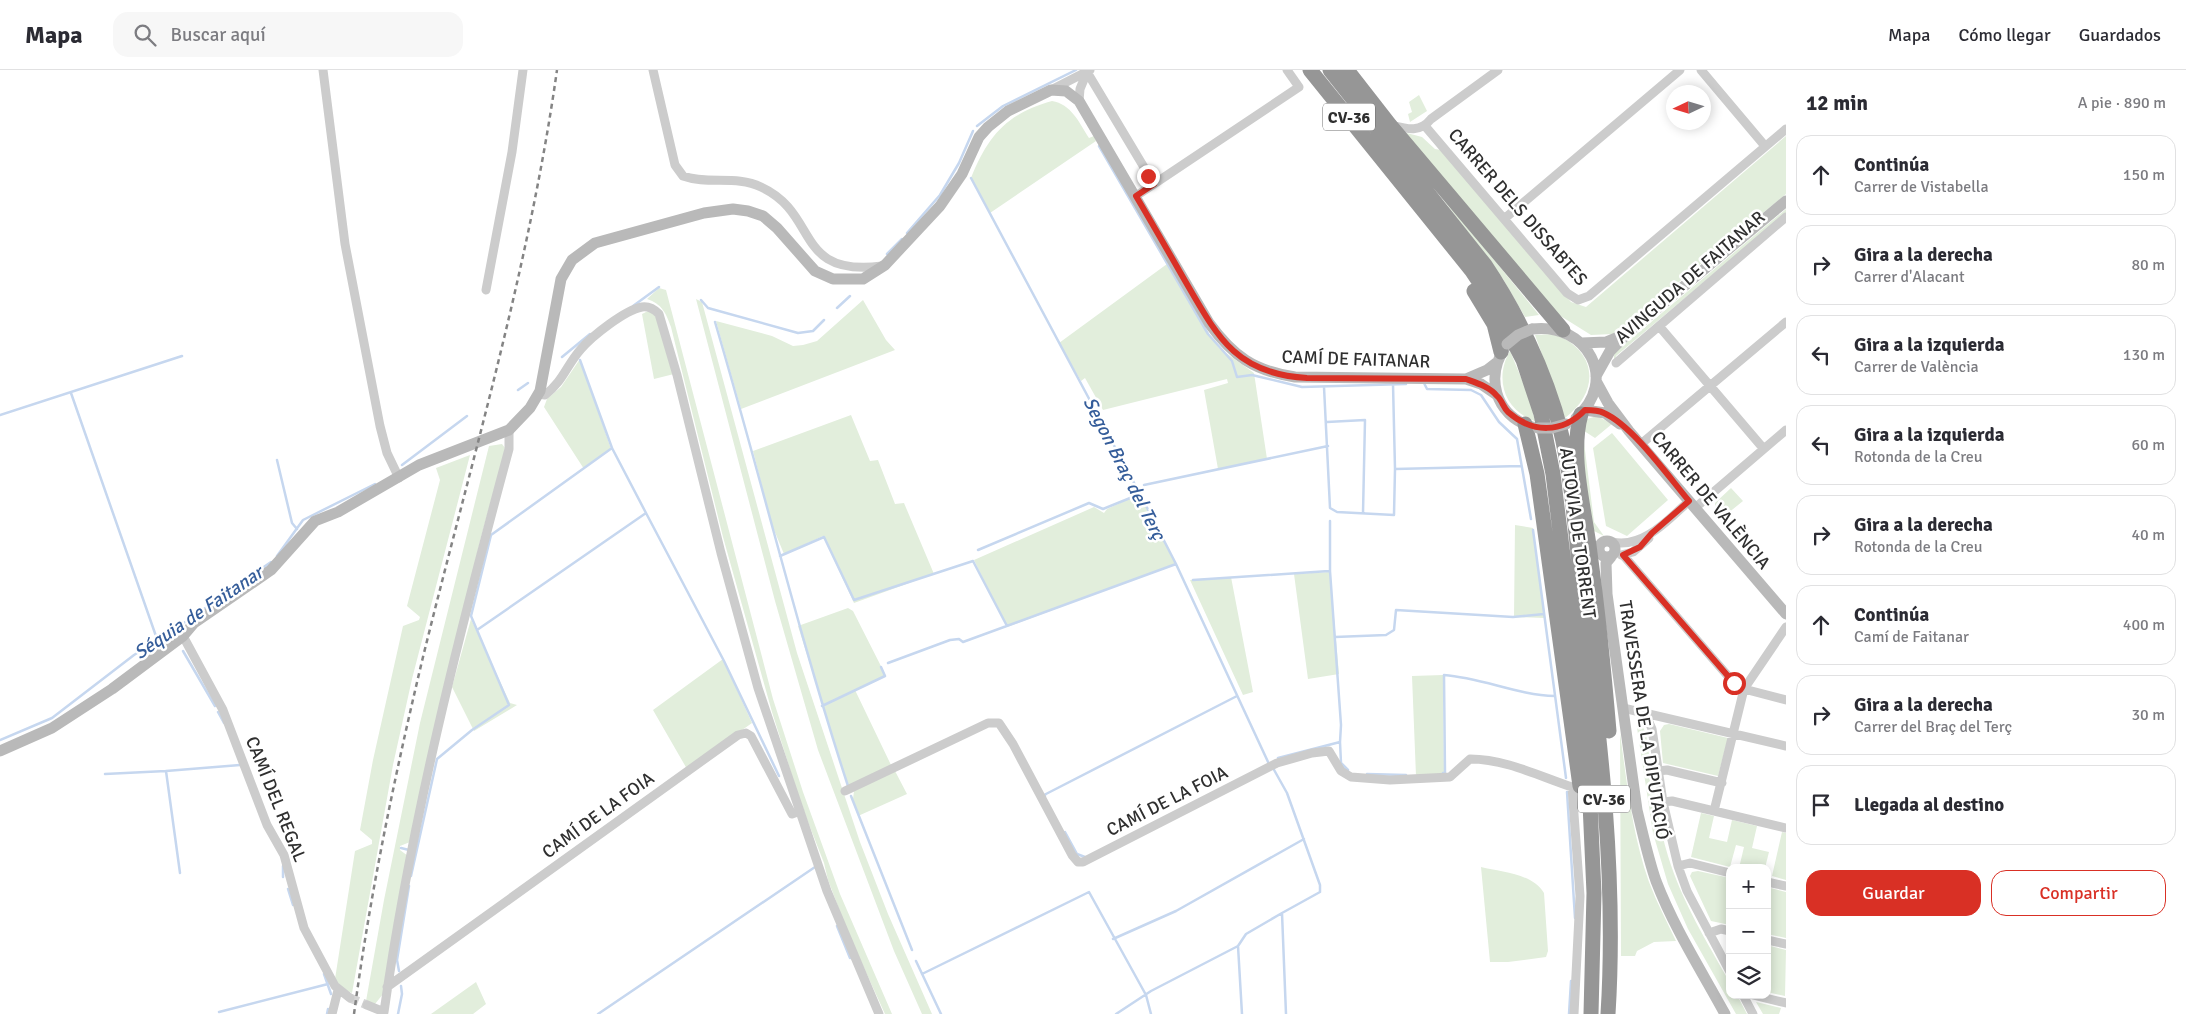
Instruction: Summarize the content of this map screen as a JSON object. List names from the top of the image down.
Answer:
{
  "streets": {
    "highway": ["CV-36", "AUTOVIA DE TORRENT"],
    "street": [
      "CARRER DELS DISSABTES",
      "AVINGUDA DE FAITANAR",
      "CAMÍ DE FAITANAR",
      "CARRER DE VALÈNCIA",
      "TRAVESSERA DE LA DIPUTACIÓ",
      "CAMÍ DEL REGAL",
      "CAMÍ DE LA FOIA"
    ]
  },
  "crossings": [
    ["CAMÍ DE FAITANAR", "CARRER DE VALÈNCIA"]
  ],
  "water": ["Segon Braç del Terç", "Séquia de Faitanar"],
  "north": "left",
  "page": {
    "header": "Mapa",
    "search": "Buscar aquí",
    "nav": ["Mapa", "Cómo llegar", "Guardados"],
    "heading": ["12 min", "A pie · 890 m"],
    "list": [
      ["Continúa", "Carrer de Vistabella", "150 m"],
      ["Gira a la derecha", "Carrer d'Alacant", "80 m"],
      ["Gira a la izquierda", "Carrer de València", "130 m"],
      ["Gira a la izquierda", "Rotonda de la Creu", "60 m"],
      ["Gira a la derecha", "Rotonda de la Creu", "40 m"],
      ["Continúa", "Camí de Faitanar", "400 m"],
      ["Gira a la derecha", "Carrer del Braç del Terç", "30 m"],
      "Llegada al destino"
    ],
    "buttons": ["Guardar", "Compartir"],
    "map_buttons": ["+", "−"]
  }
}
